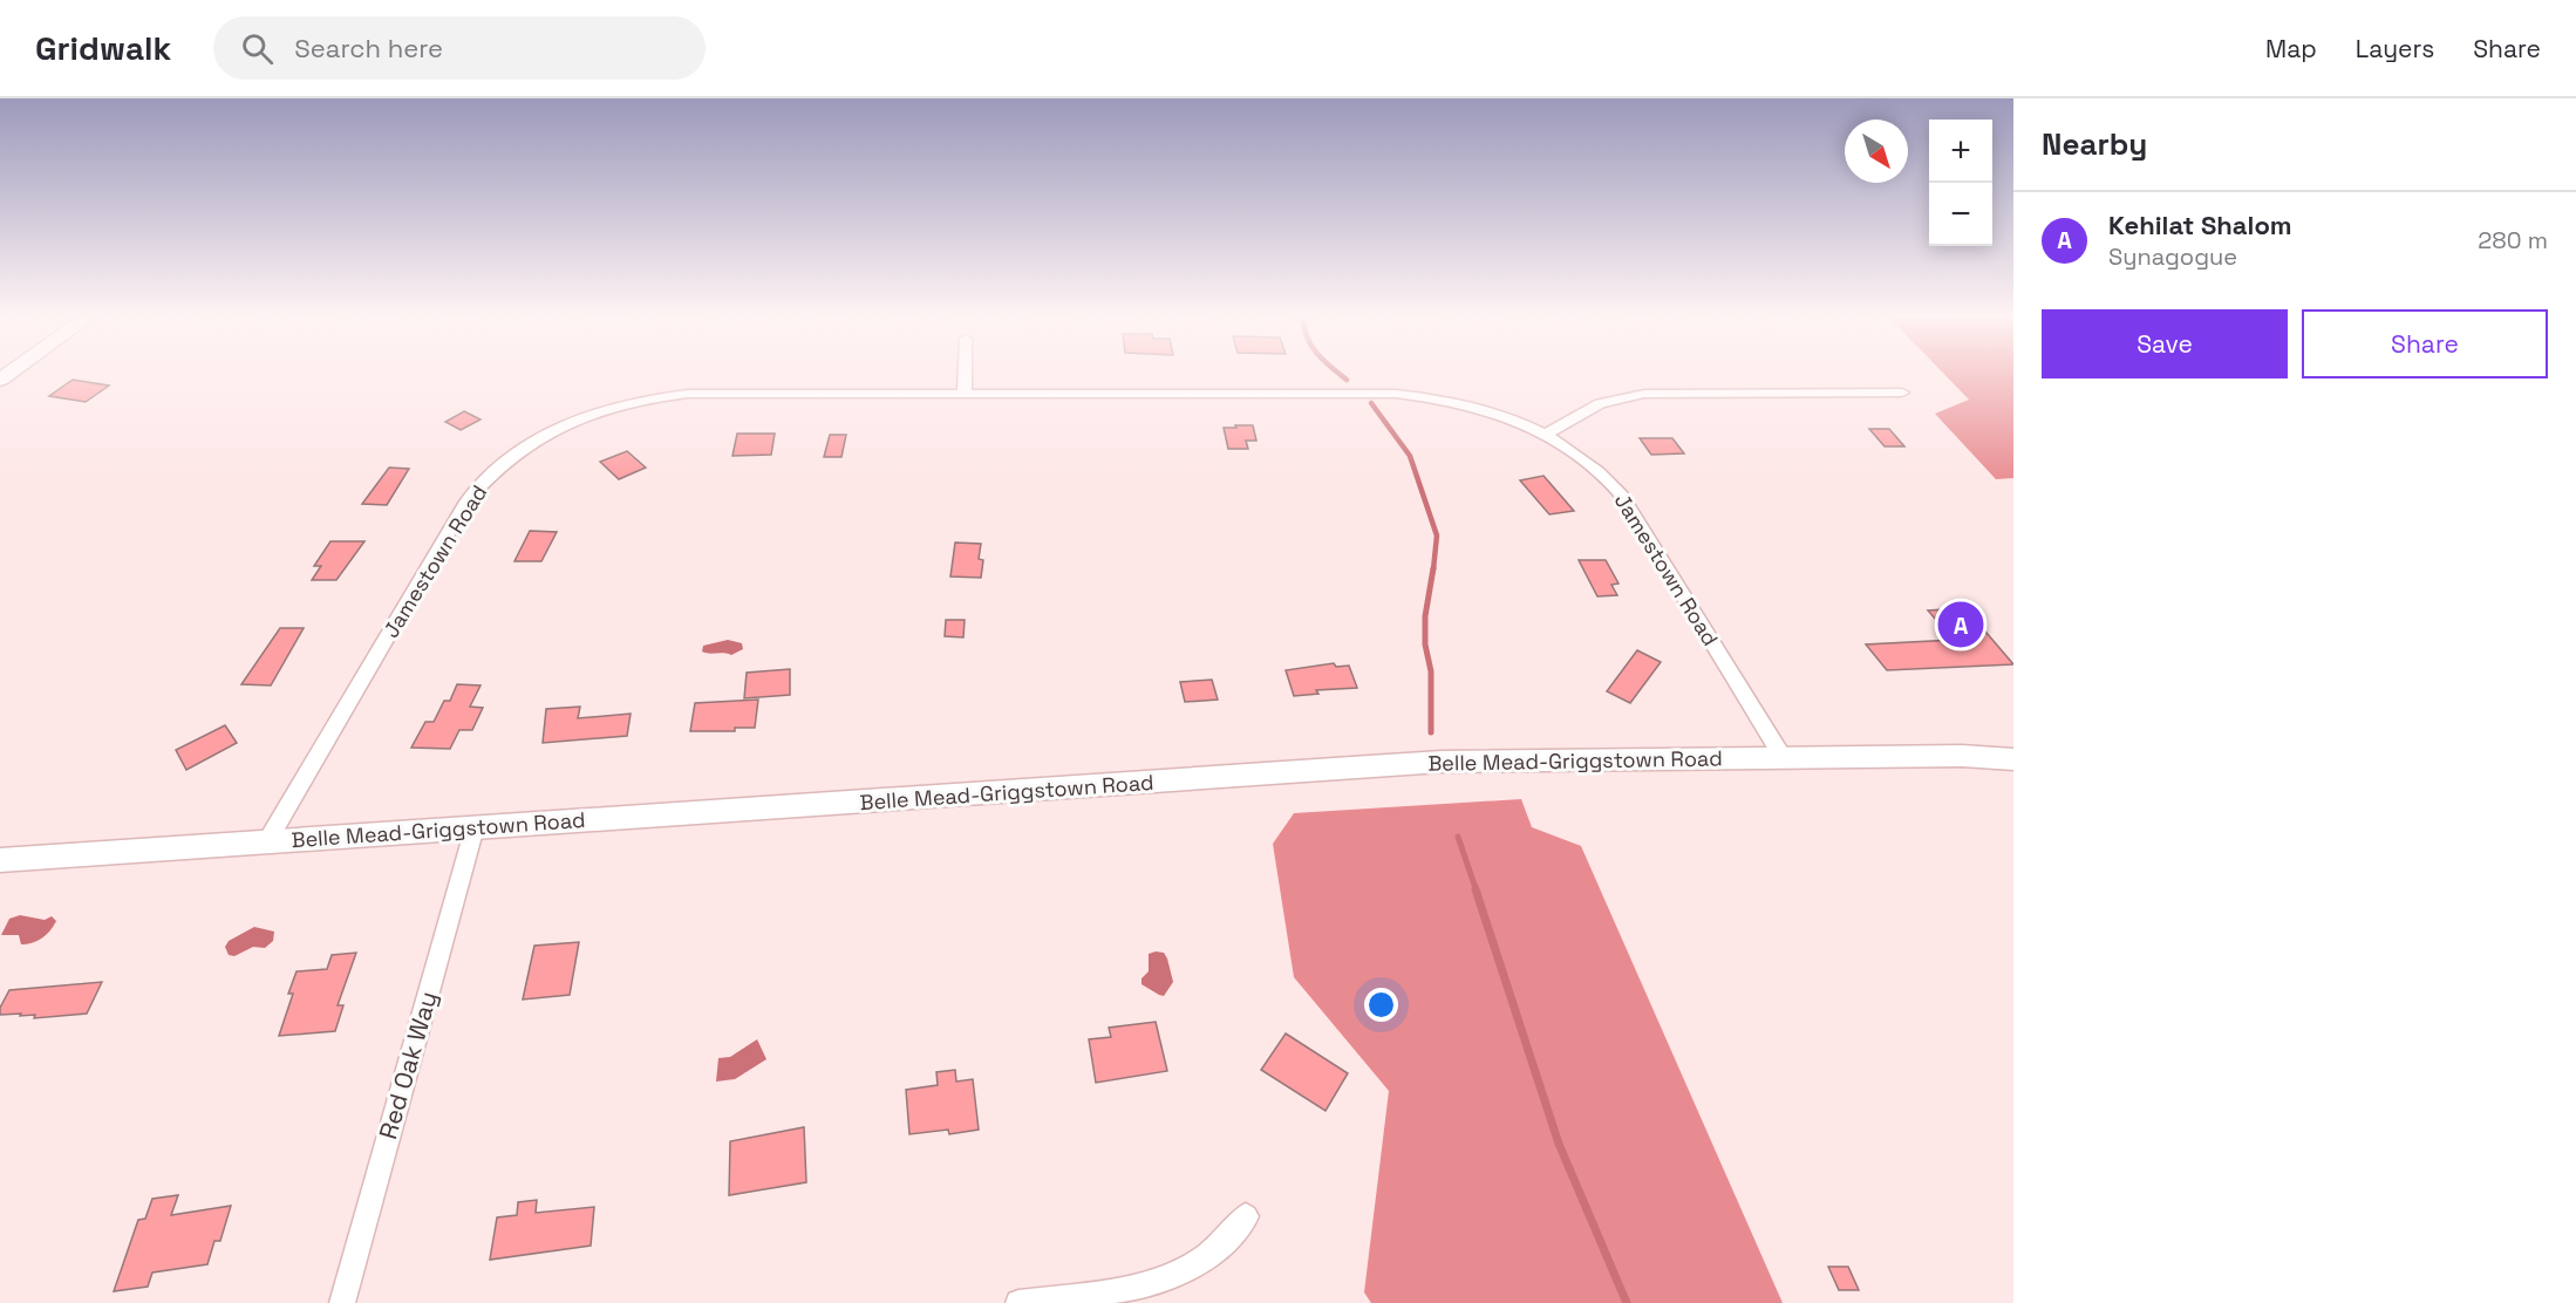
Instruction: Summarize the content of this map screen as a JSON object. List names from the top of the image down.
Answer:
{
  "streets": {
    "street": ["Jamestown Road", "Belle Mead-Griggstown Road", "Red Oak Way"]
  },
  "crossings": [
    ["Jamestown Road", "Belle Mead-Griggstown Road"],
    ["Belle Mead-Griggstown Road", "Red Oak Way"]
  ],
  "north": "bottom right",
  "page": {
    "header": "Gridwalk",
    "search": "Search here",
    "nav": ["Map", "Layers", "Share"],
    "heading": "Nearby",
    "map_buttons": ["+", "−"],
    "list": [
      {
        "mark": "A",
        "name": "Kehilat Shalom",
        "note": "Synagogue",
        "value": "280 m"
      }
    ],
    "buttons": ["Save", "Share"],
    "pins": "A"
  }
}
